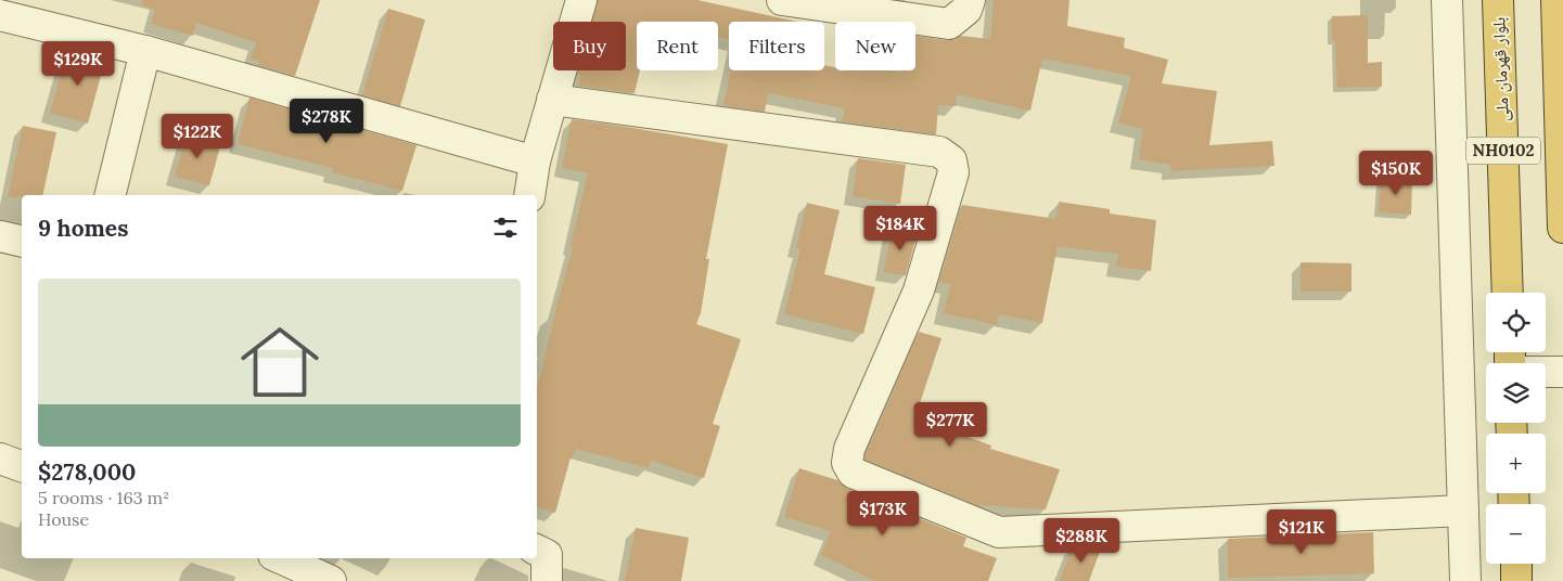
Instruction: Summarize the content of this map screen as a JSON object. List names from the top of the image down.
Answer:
{
  "streets": {
    "highway": ["بلوار قهرمان ملی", "NH0102"]
  },
  "page": {
    "chip": [
      "Buy",
      "Rent",
      "Filters",
      "New"
    ],
    "price": [
      "$129K",
      "$278K",
      "$122K",
      "$150K",
      "$184K",
      "$277K",
      "$173K",
      "$121K",
      "$288K"
    ],
    "heading": "9 homes",
    "list": [
      {
        "name": "$278,000",
        "note": "5 rooms · 163 m² · House"
      }
    ],
    "map_buttons": ["+", "−"]
  }
}
